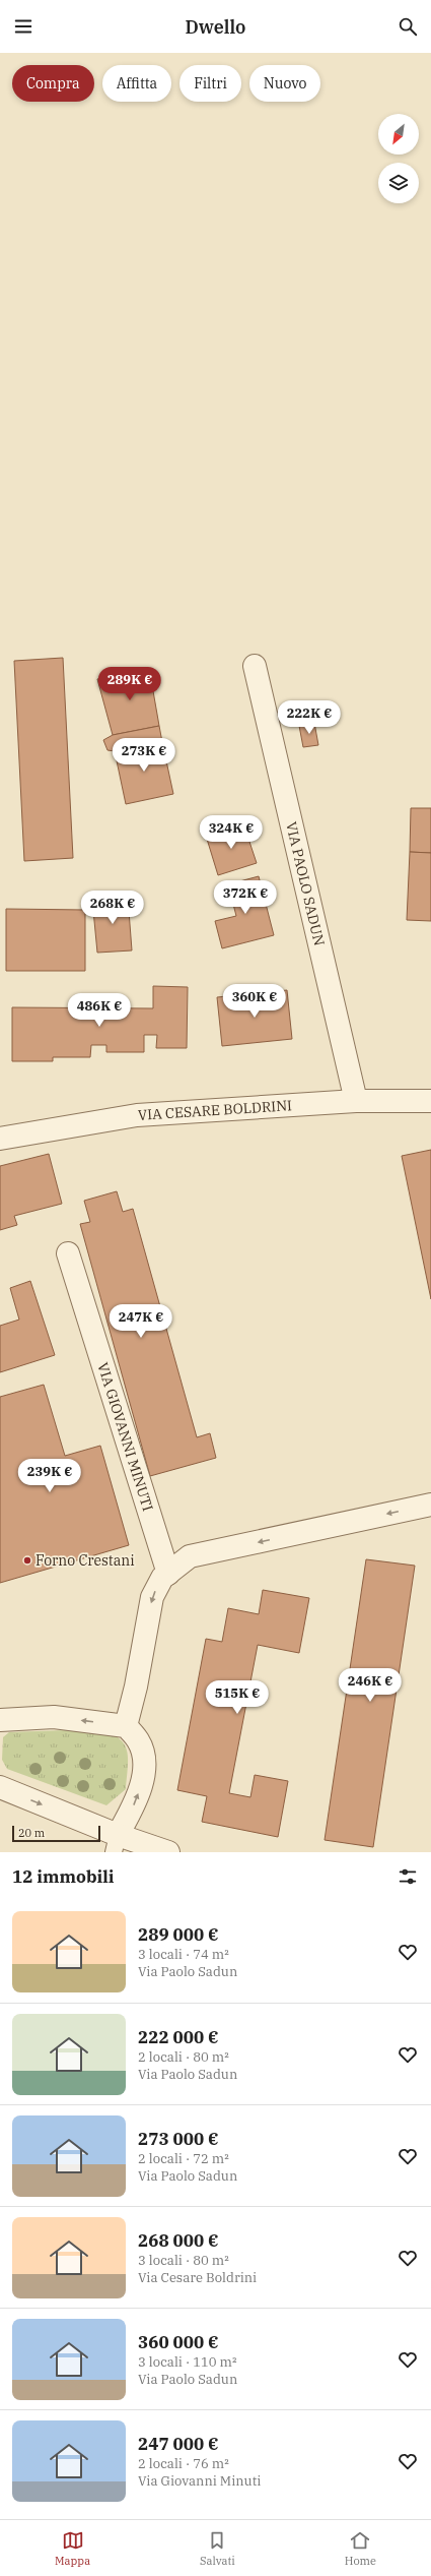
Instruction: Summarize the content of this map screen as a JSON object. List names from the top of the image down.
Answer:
{
  "streets": {
    "street": ["VIA PAOLO SADUN", "VIA CESARE BOLDRINI", "VIA GIOVANNI MINUTI"]
  },
  "crossings": [
    ["VIA PAOLO SADUN", "VIA CESARE BOLDRINI"]
  ],
  "places": ["Forno Crestani"],
  "scale_bar": "20 m",
  "north": "bottom left",
  "page": {
    "header": "Dwello",
    "chip": [
      "Compra",
      "Affitta",
      "Filtri",
      "Nuovo"
    ],
    "price": [
      "289K €",
      "222K €",
      "273K €",
      "324K €",
      "372K €",
      "268K €",
      "360K €",
      "486K €",
      "247K €",
      "239K €",
      "246K €",
      "515K €"
    ],
    "scale": "20 m",
    "heading": "12 immobili",
    "list": [
      {
        "name": "289 000 €",
        "note": "3 locali · 74 m² · Via Paolo Sadun"
      },
      {
        "name": "222 000 €",
        "note": "2 locali · 80 m² · Via Paolo Sadun"
      },
      {
        "name": "273 000 €",
        "note": "2 locali · 72 m² · Via Paolo Sadun"
      },
      {
        "name": "268 000 €",
        "note": "3 locali · 80 m² · Via Cesare Boldrini"
      },
      {
        "name": "360 000 €",
        "note": "3 locali · 110 m² · Via Paolo Sadun"
      },
      {
        "name": "247 000 €",
        "note": "2 locali · 76 m² · Via Giovanni Minuti"
      }
    ],
    "tabs": ["Mappa", "Salvati", "Home"]
  }
}
